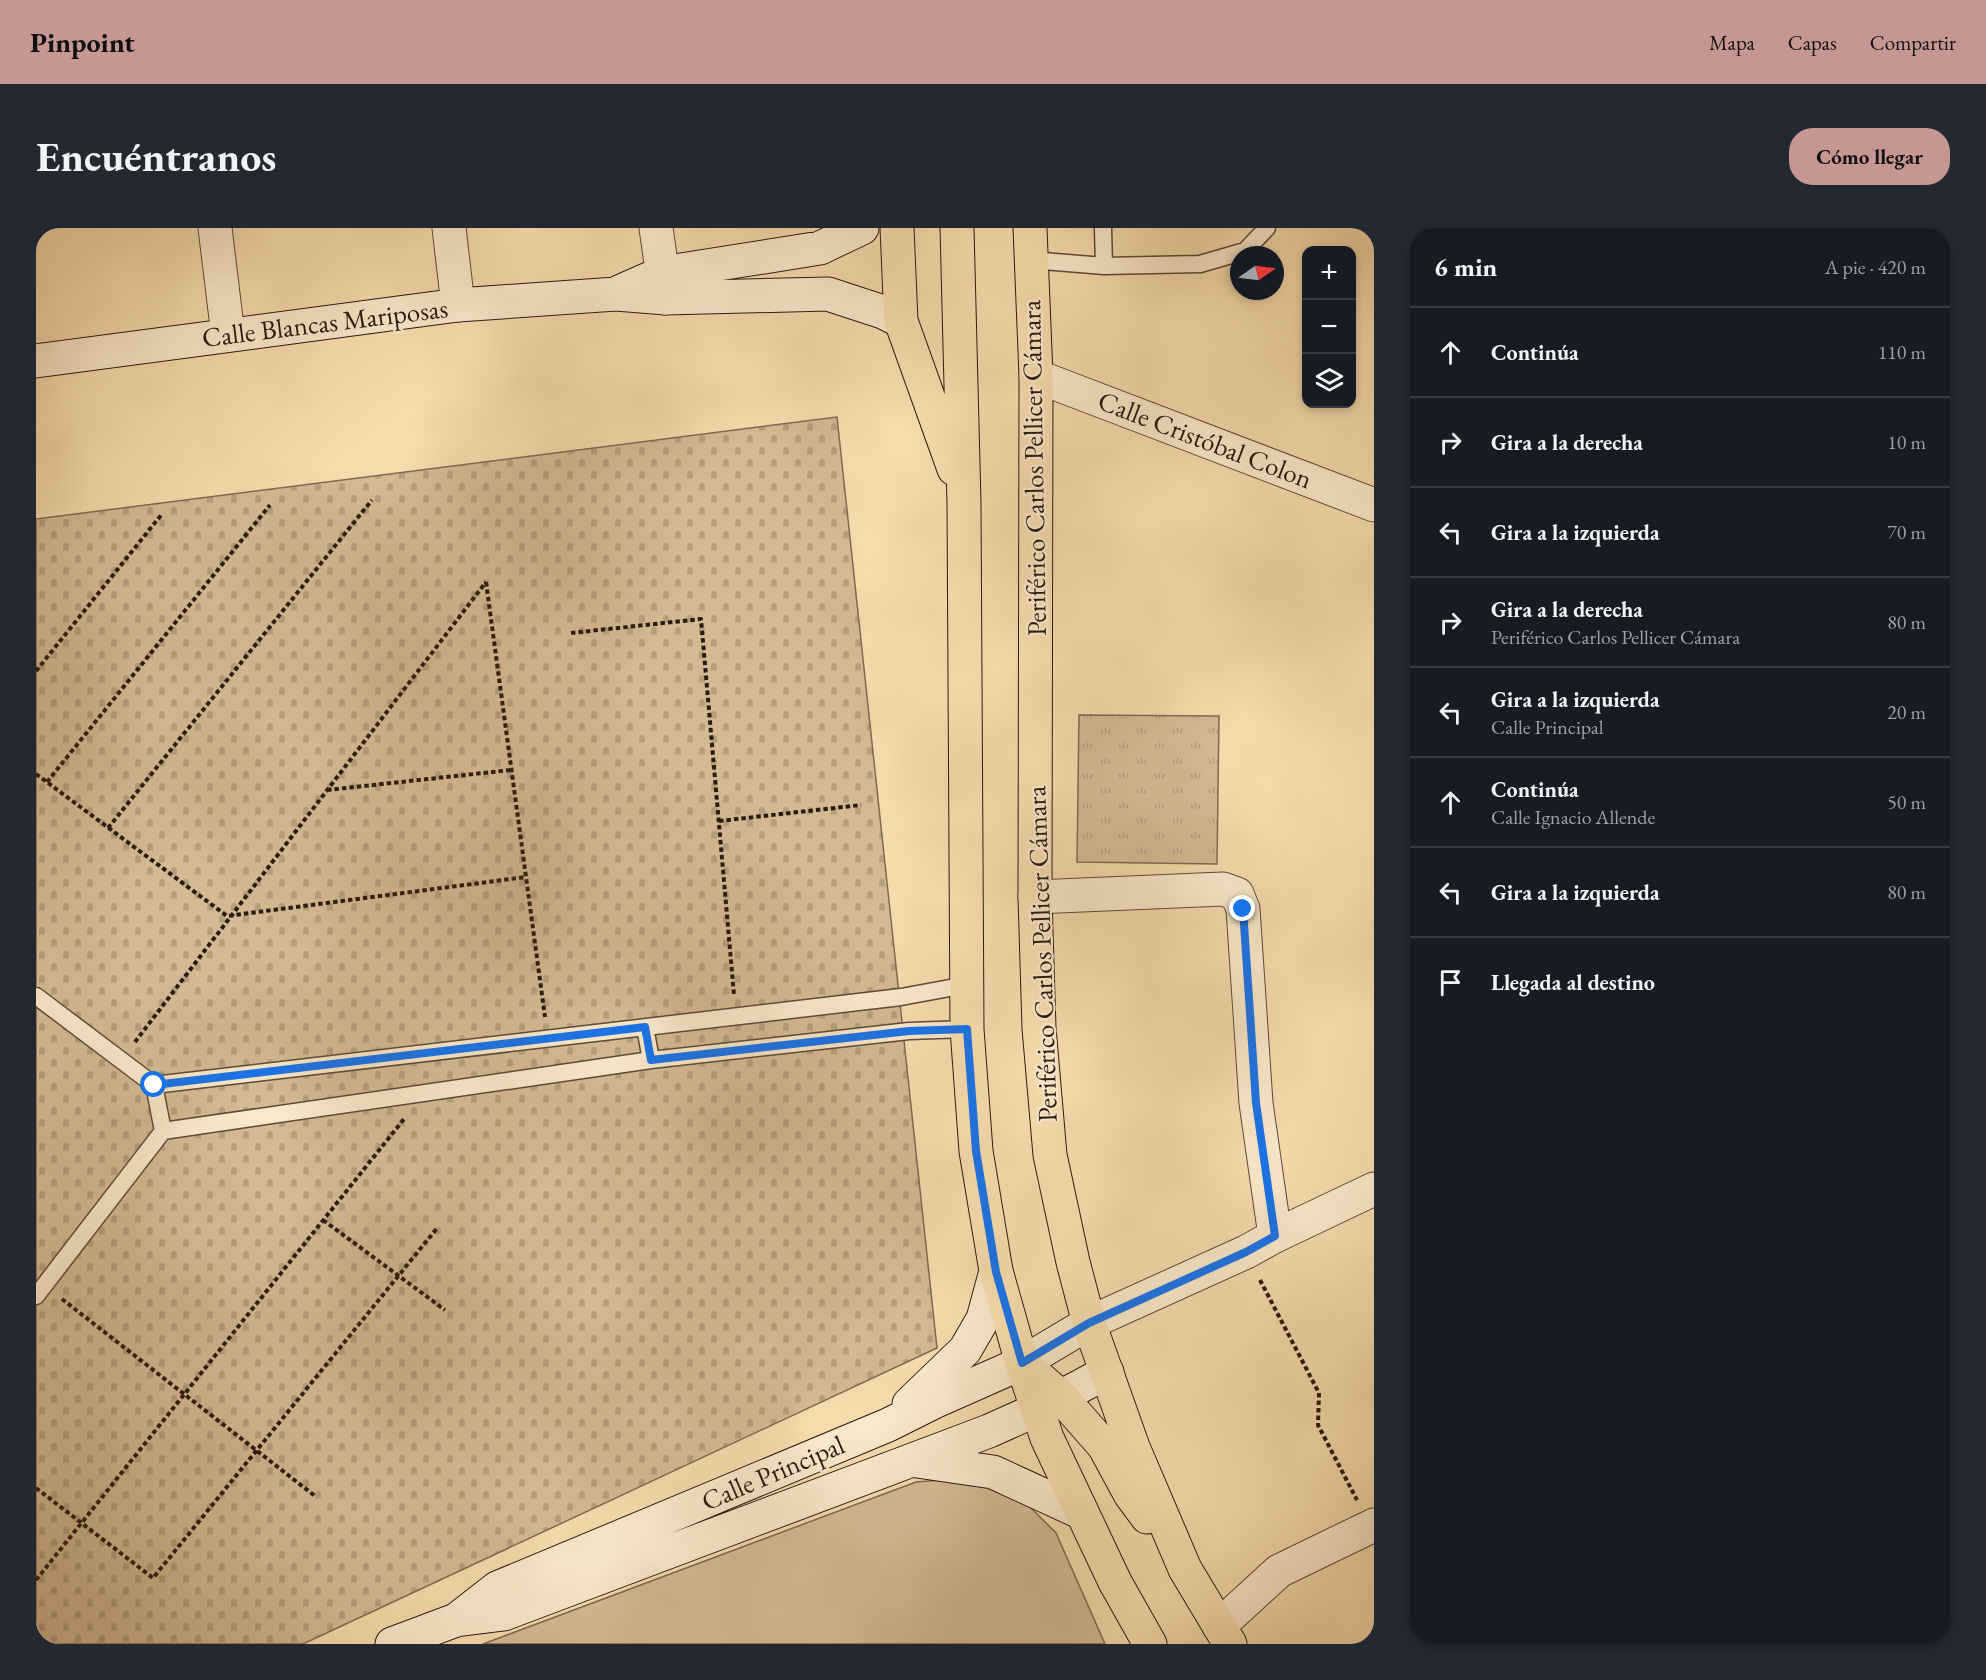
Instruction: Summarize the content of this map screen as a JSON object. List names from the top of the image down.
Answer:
{
  "streets": {
    "main road": ["Periférico Carlos Pellicer Cámara"],
    "street": ["Calle Blancas Mariposas", "Calle Cristóbal Colon", "Calle Principal"]
  },
  "crossings": [
    ["Calle Cristóbal Colon", "Periférico Carlos Pellicer Cámara"],
    ["Periférico Carlos Pellicer Cámara", "Calle Principal"]
  ],
  "north": "right",
  "page": {
    "header": "Pinpoint",
    "nav": ["Mapa", "Capas", "Compartir"],
    "buttons": "Cómo llegar",
    "title": "Encuéntranos",
    "heading": ["6 min", "A pie · 420 m"],
    "map_buttons": ["+", "−"],
    "list": [
      ["Continúa", "110 m"],
      ["Gira a la derecha", "10 m"],
      ["Gira a la izquierda", "70 m"],
      ["Gira a la derecha", "Periférico Carlos Pellicer Cámara", "80 m"],
      ["Gira a la izquierda", "Calle Principal", "20 m"],
      ["Continúa", "Calle Ignacio Allende", "50 m"],
      ["Gira a la izquierda", "80 m"],
      "Llegada al destino"
    ]
  }
}
